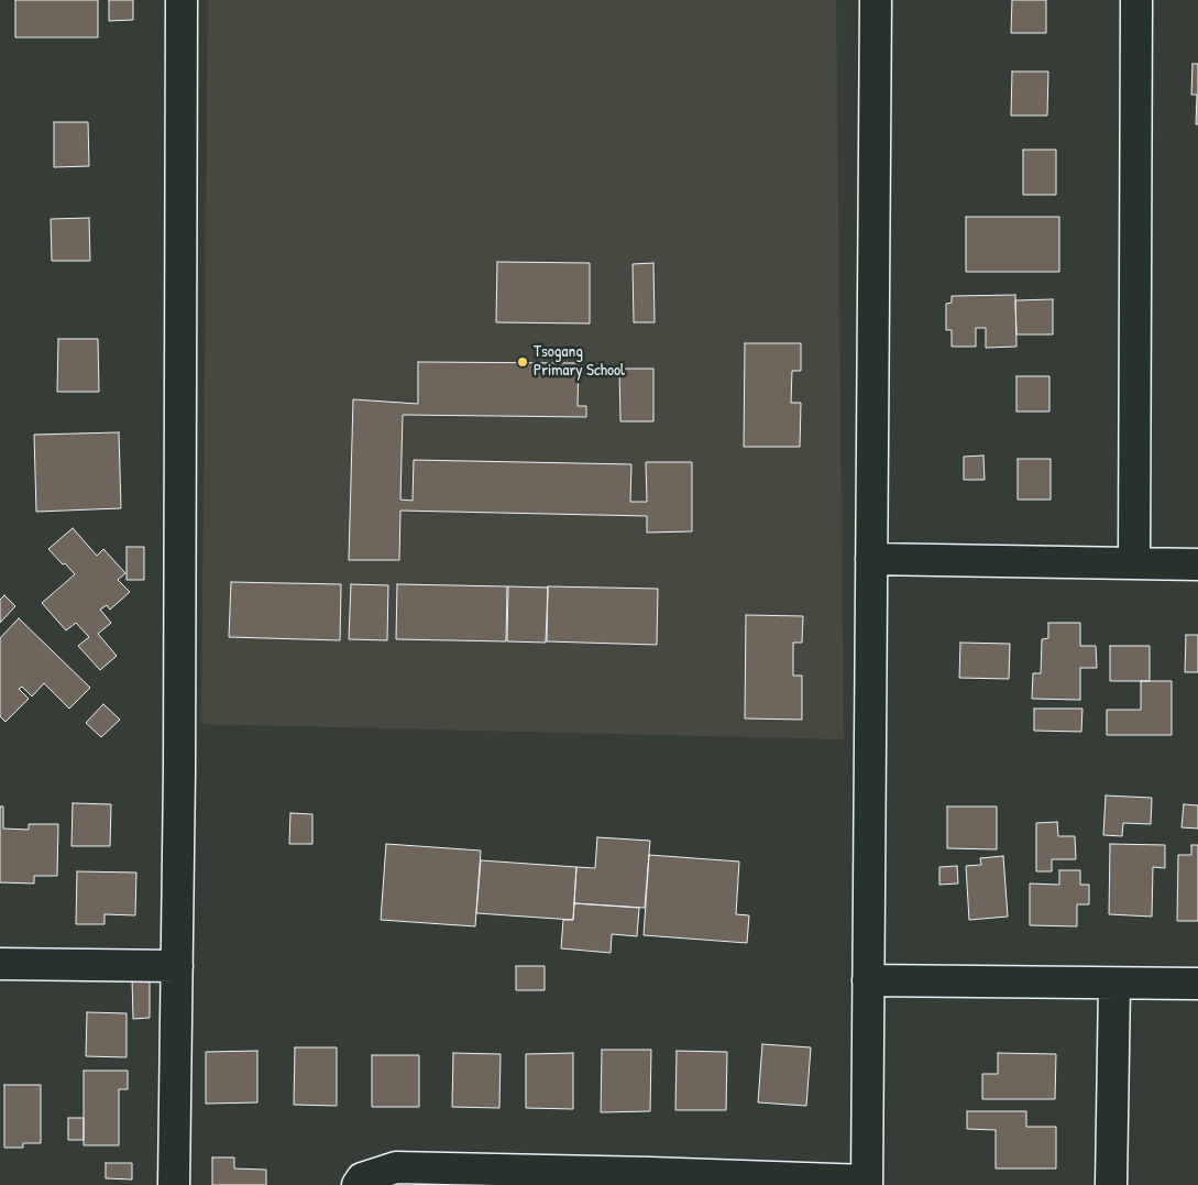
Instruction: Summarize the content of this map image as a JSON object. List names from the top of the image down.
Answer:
{
  "places": ["Tsogang Primary School"]
}
